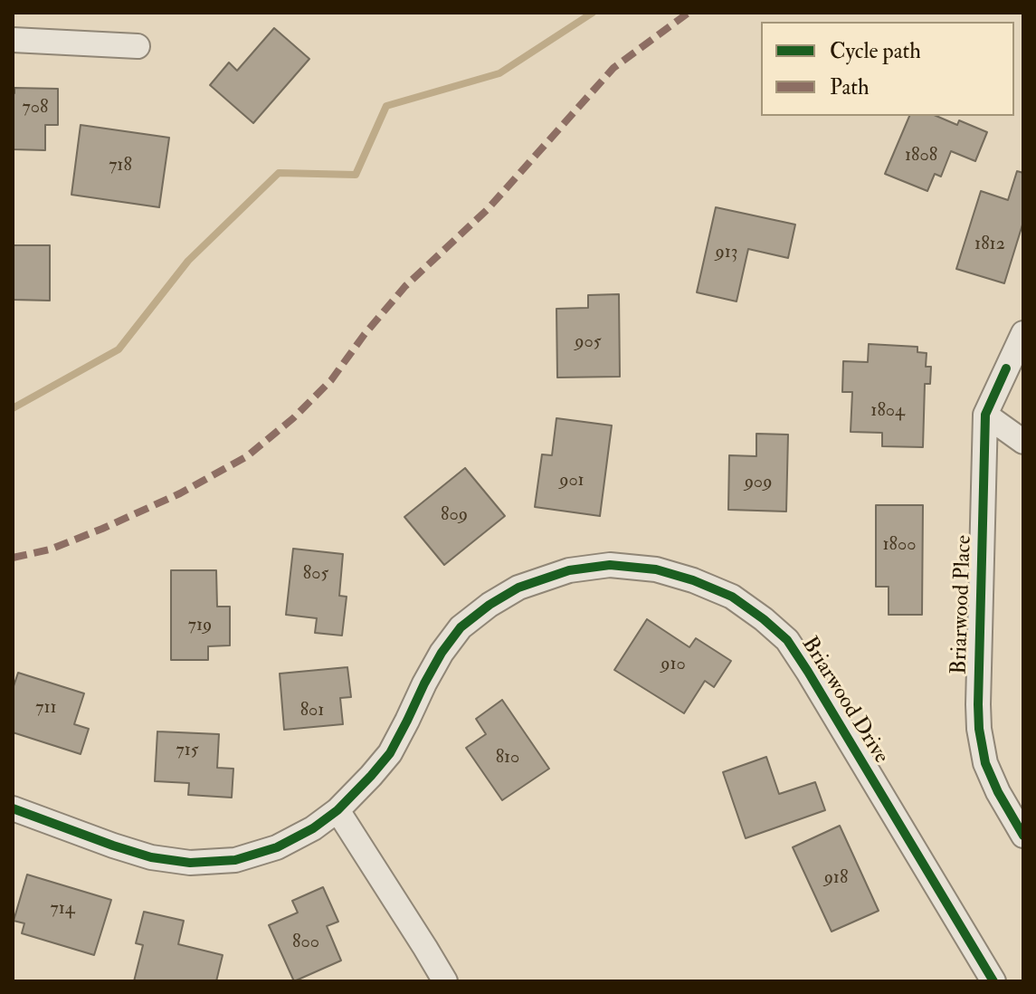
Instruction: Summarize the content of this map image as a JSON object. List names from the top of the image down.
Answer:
{
  "streets": {
    "street": ["Briarwood Place", "Briarwood Drive"]
  },
  "house_numbers": [
    "708",
    "1808",
    "718",
    "1812",
    "913",
    "905",
    "1804",
    "901",
    "909",
    "809",
    "1800",
    "805",
    "719",
    "910",
    "711",
    "801",
    "715",
    "810",
    "918",
    "714",
    "800"
  ],
  "legend": ["Cycle path", "Path"]
}
